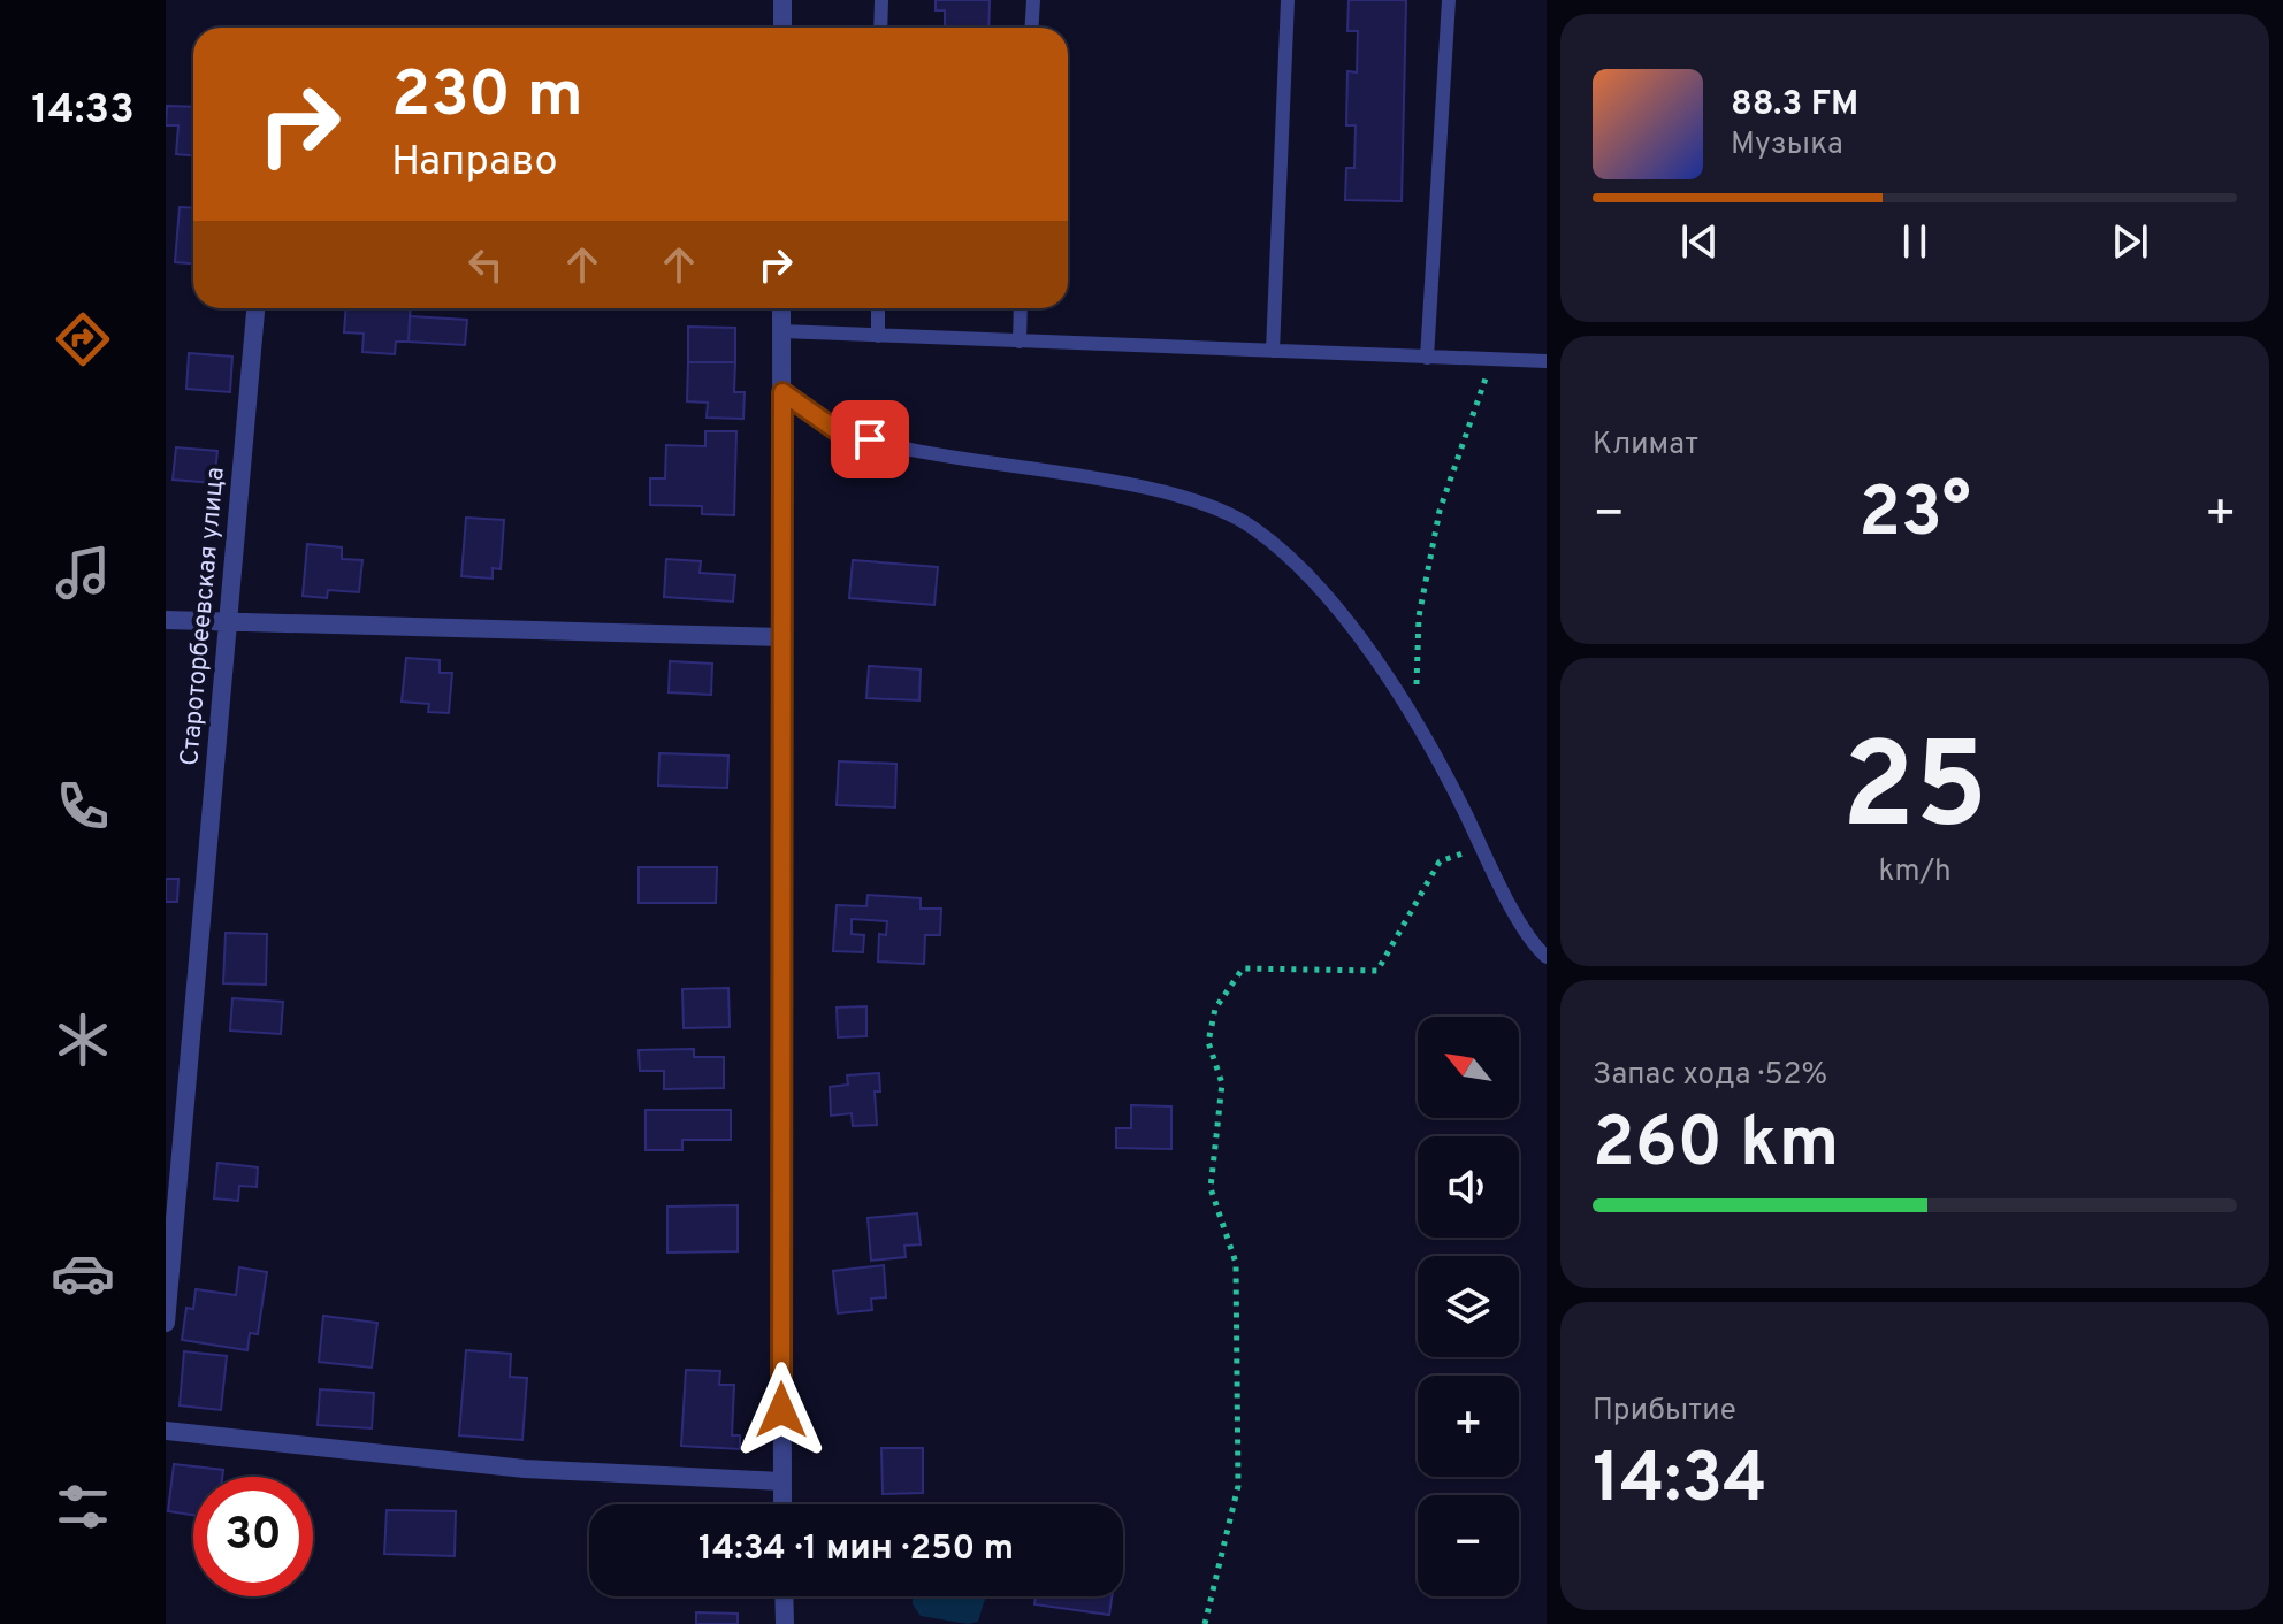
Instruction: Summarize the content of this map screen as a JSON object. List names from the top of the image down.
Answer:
{
  "streets": {
    "street": ["Староторбеевская улица"]
  },
  "north": "top left",
  "page": {
    "tabs": "14:33",
    "turn": ["230 m", "Направо"],
    "song": ["88.3 FM", "Музыка"],
    "tile": [
      "Климат",
      ["25", "km/h"],
      ["Запас хода · 52%", "260 km"],
      ["Прибытие", "14:34"]
    ],
    "heat": ["−", "23°", "+"],
    "map_buttons": ["+", "−"],
    "limit": "30",
    "trip": "14:34 · 1 мин · 250 m"
  }
}
